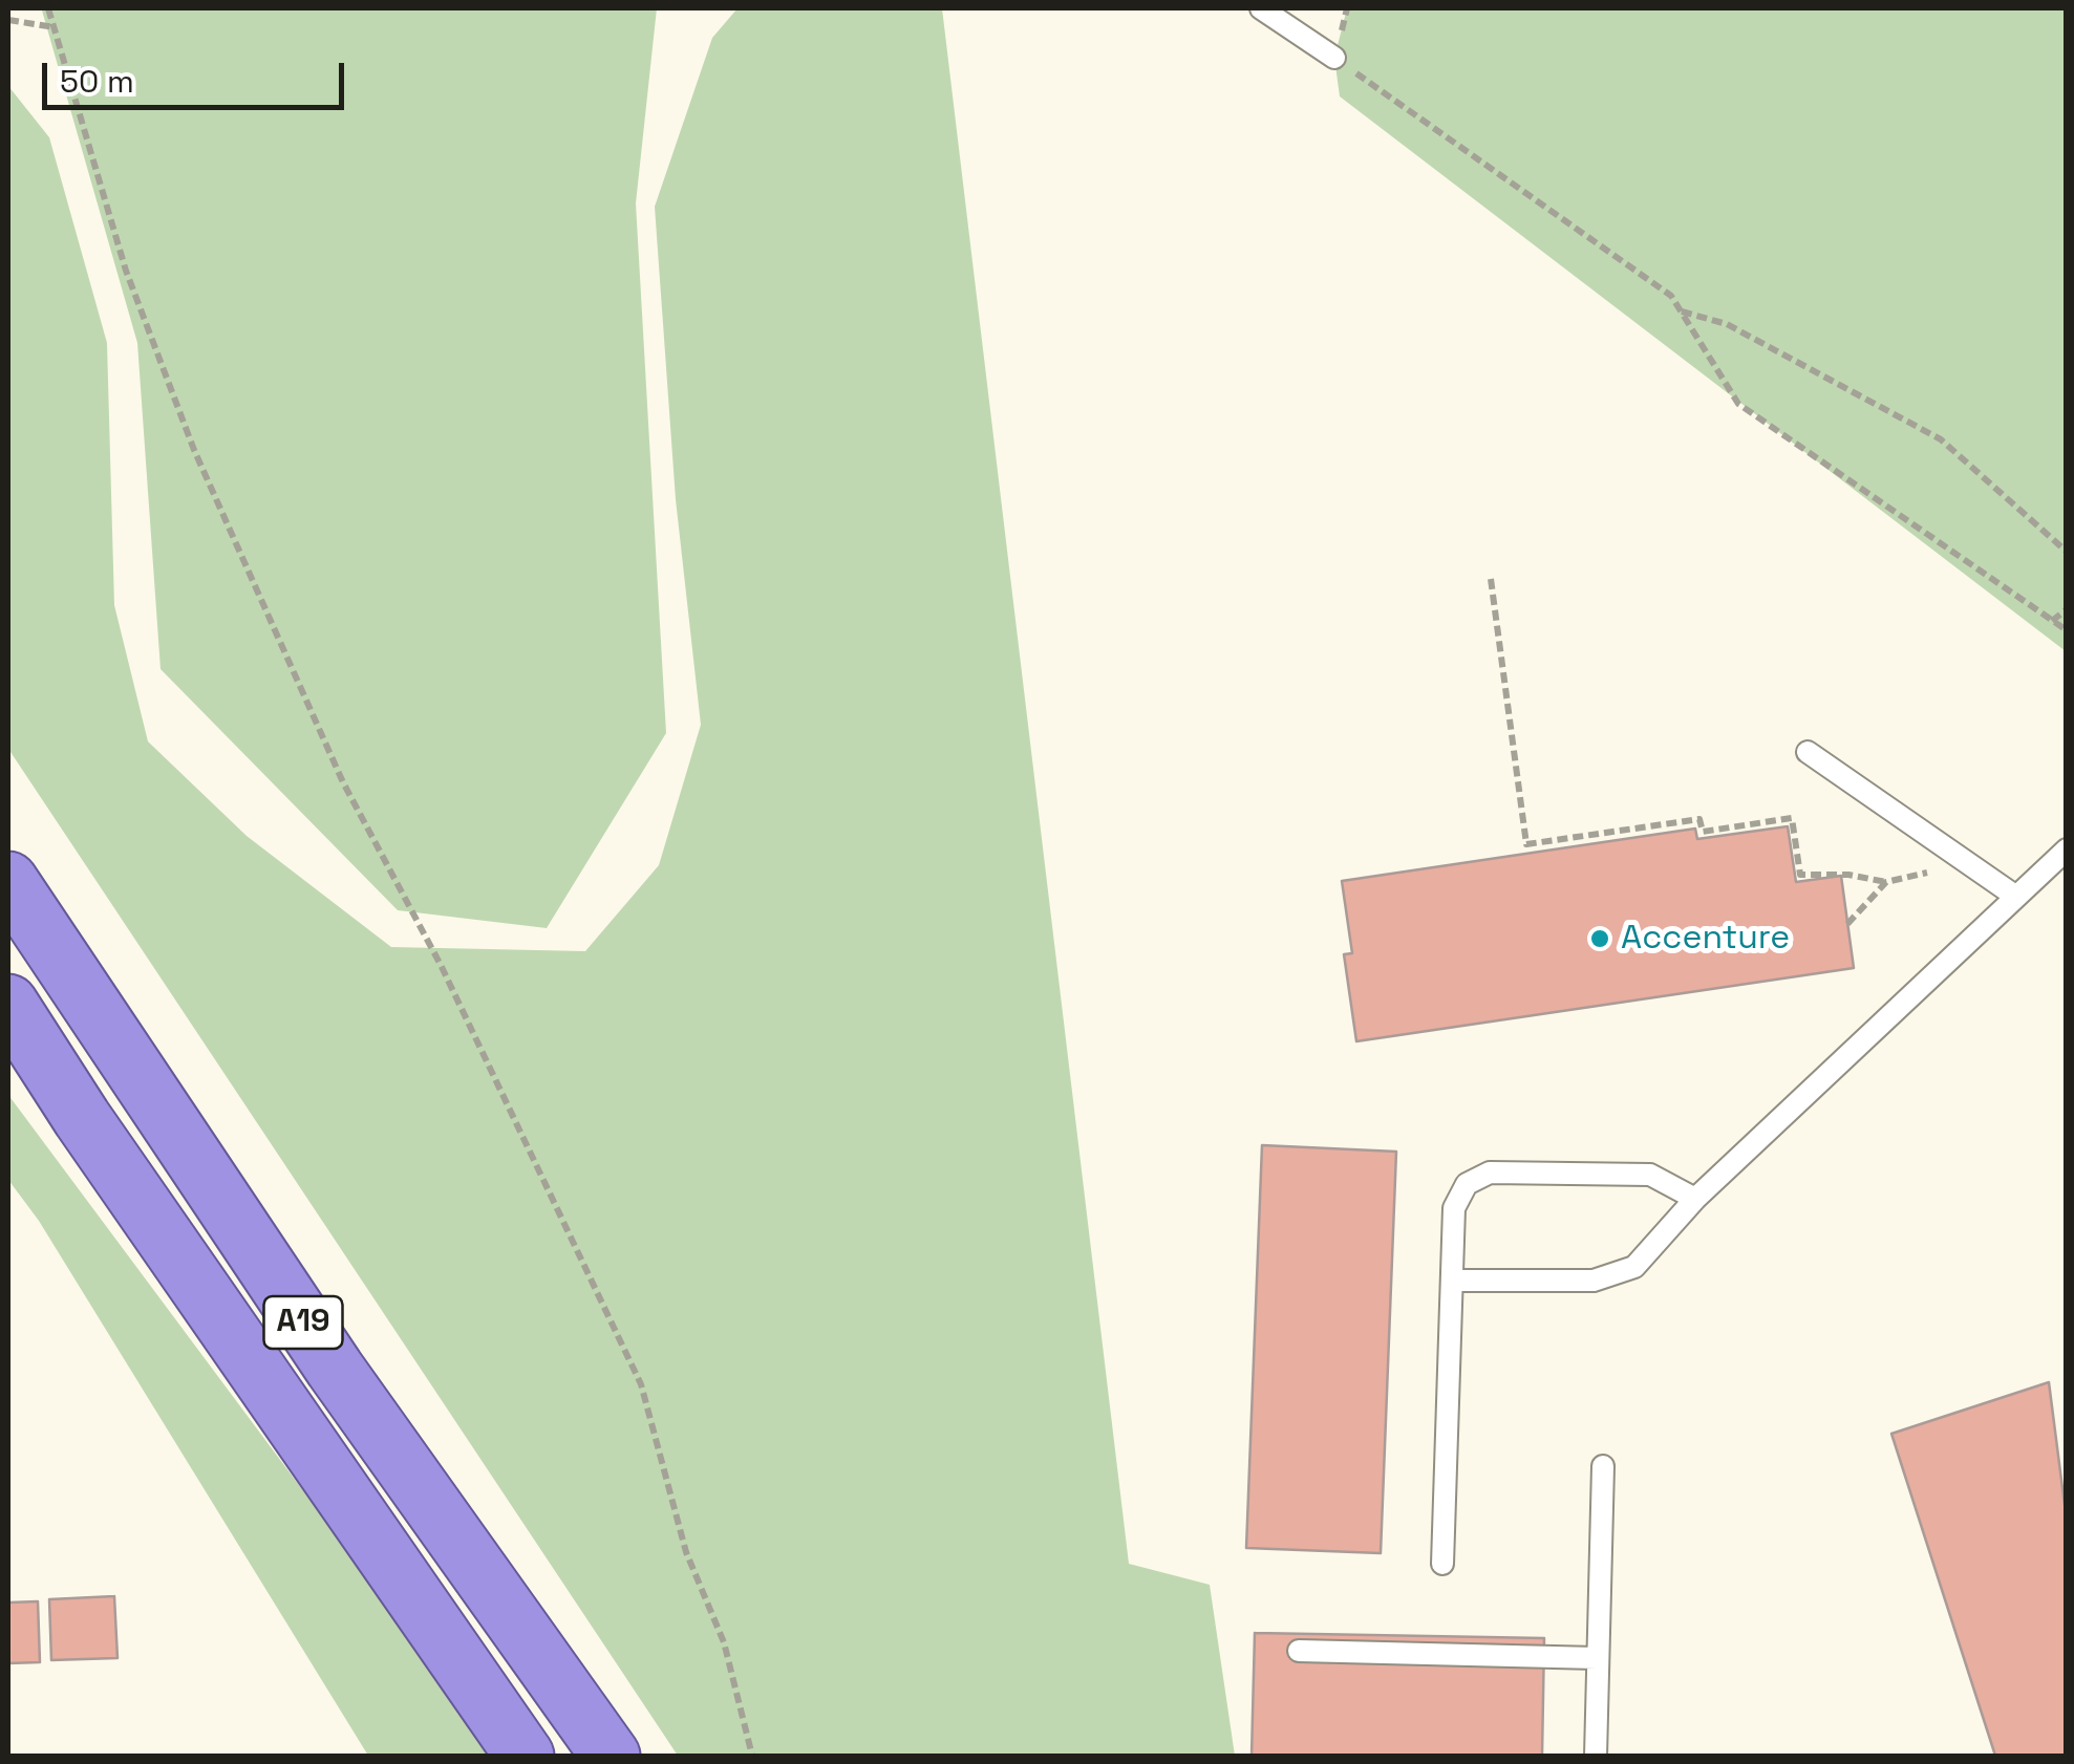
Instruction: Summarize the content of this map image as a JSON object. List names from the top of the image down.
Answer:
{
  "streets": {
    "highway": ["A19"]
  },
  "places": ["Accenture"],
  "scale_bar": "50 m"
}
